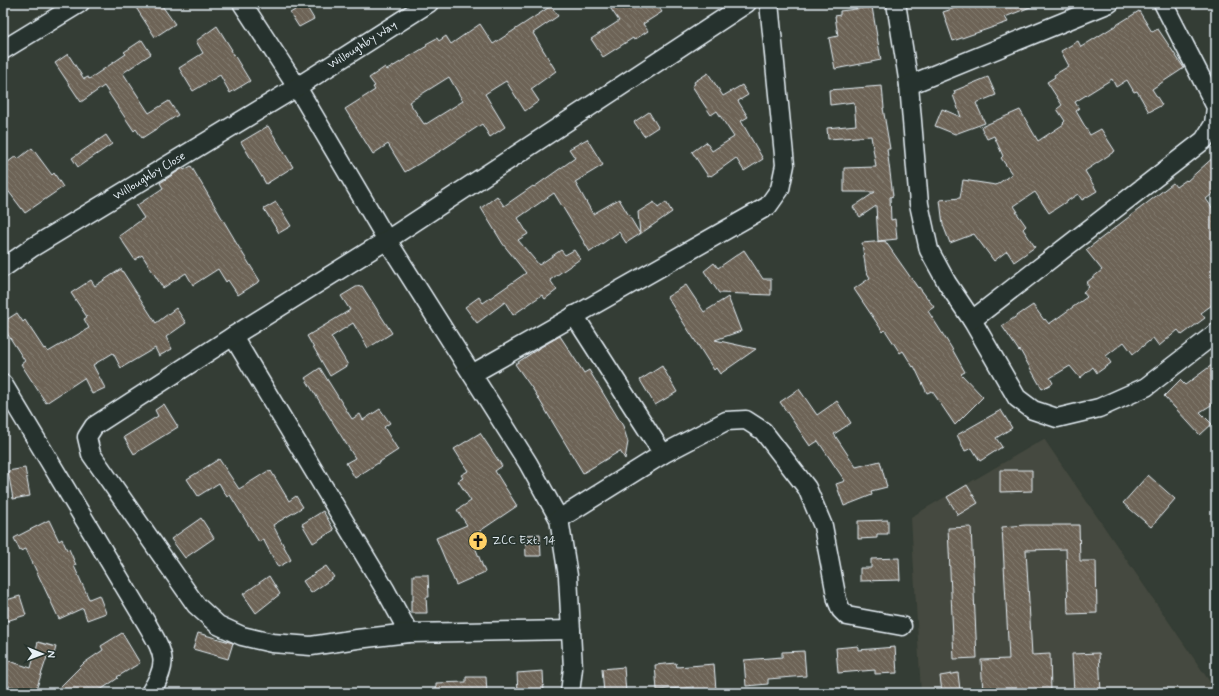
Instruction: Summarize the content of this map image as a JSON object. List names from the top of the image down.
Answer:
{
  "streets": {
    "street": ["Willoughby Way", "Willoughby Close"]
  },
  "crossings": [
    ["Willoughby Way", "Willoughby Close"]
  ],
  "places": {
    "church": ["ZCC Ext. 14"]
  },
  "north": "right"
}
